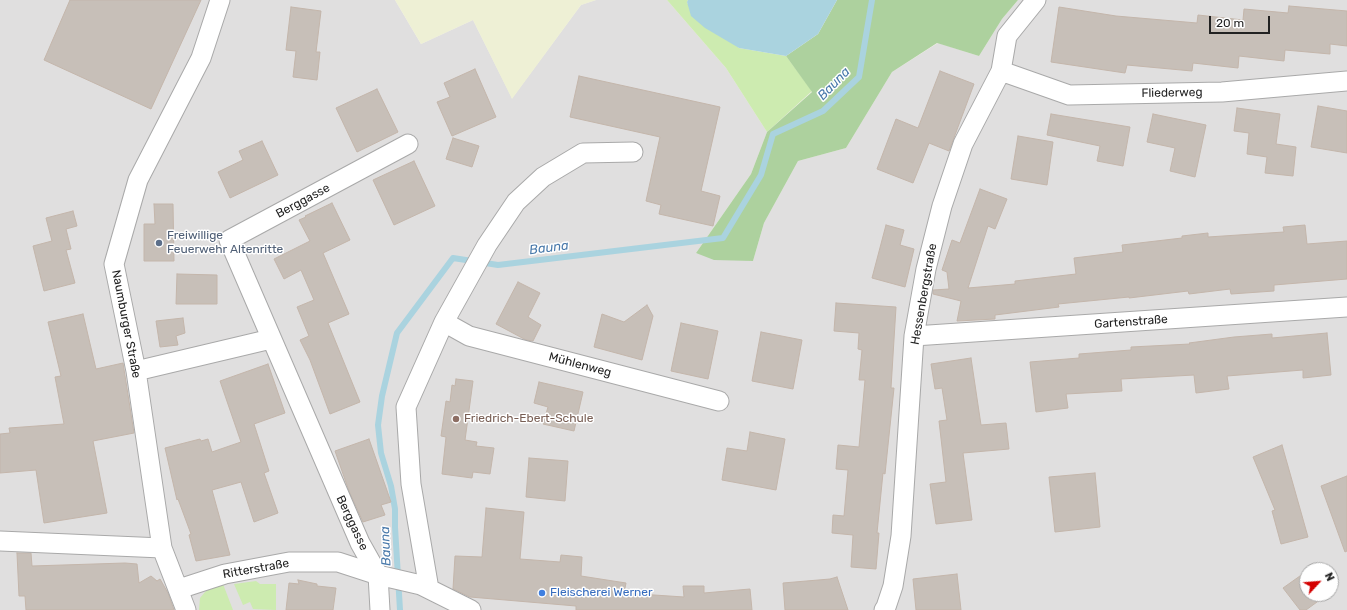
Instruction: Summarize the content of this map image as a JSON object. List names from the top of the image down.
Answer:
{
  "streets": {
    "street": [
      "Fliederweg",
      "Berggasse",
      "Hessenbergstraße",
      "Gartenstraße",
      "Naumburger Straße",
      "Mühlenweg",
      "Ritterstraße"
    ]
  },
  "crossings": [
    ["Fliederweg", "Hessenbergstraße"],
    ["Berggasse", "Ritterstraße"],
    ["Hessenbergstraße", "Gartenstraße"],
    ["Naumburger Straße", "Ritterstraße"]
  ],
  "water": ["Bauna"],
  "places": ["Freiwillige Feuerwehr Altenritte", "Friedrich-Ebert-Schule", "Fleischerei Werner"],
  "scale_bar": "20 m",
  "north": "top right"
}
